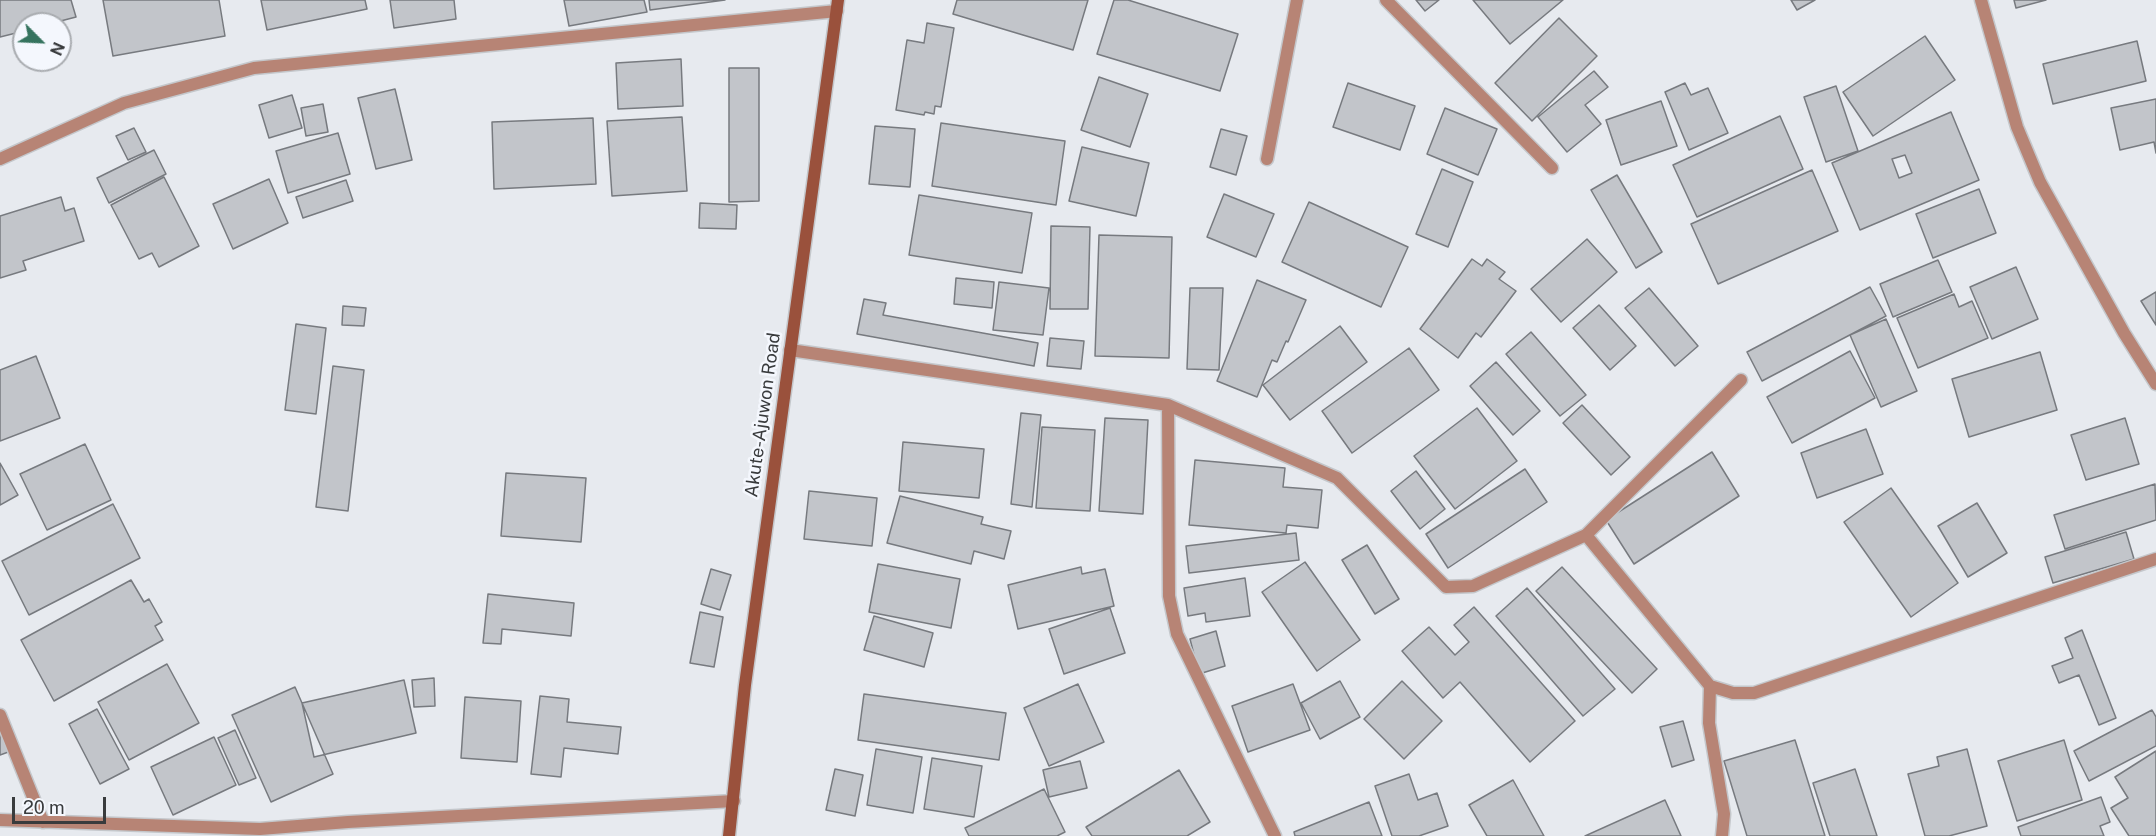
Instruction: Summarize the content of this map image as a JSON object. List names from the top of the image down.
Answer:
{
  "streets": {
    "main road": ["Akute-Ajuwon Road"]
  },
  "scale_bar": "20 m",
  "north": "bottom right"
}
